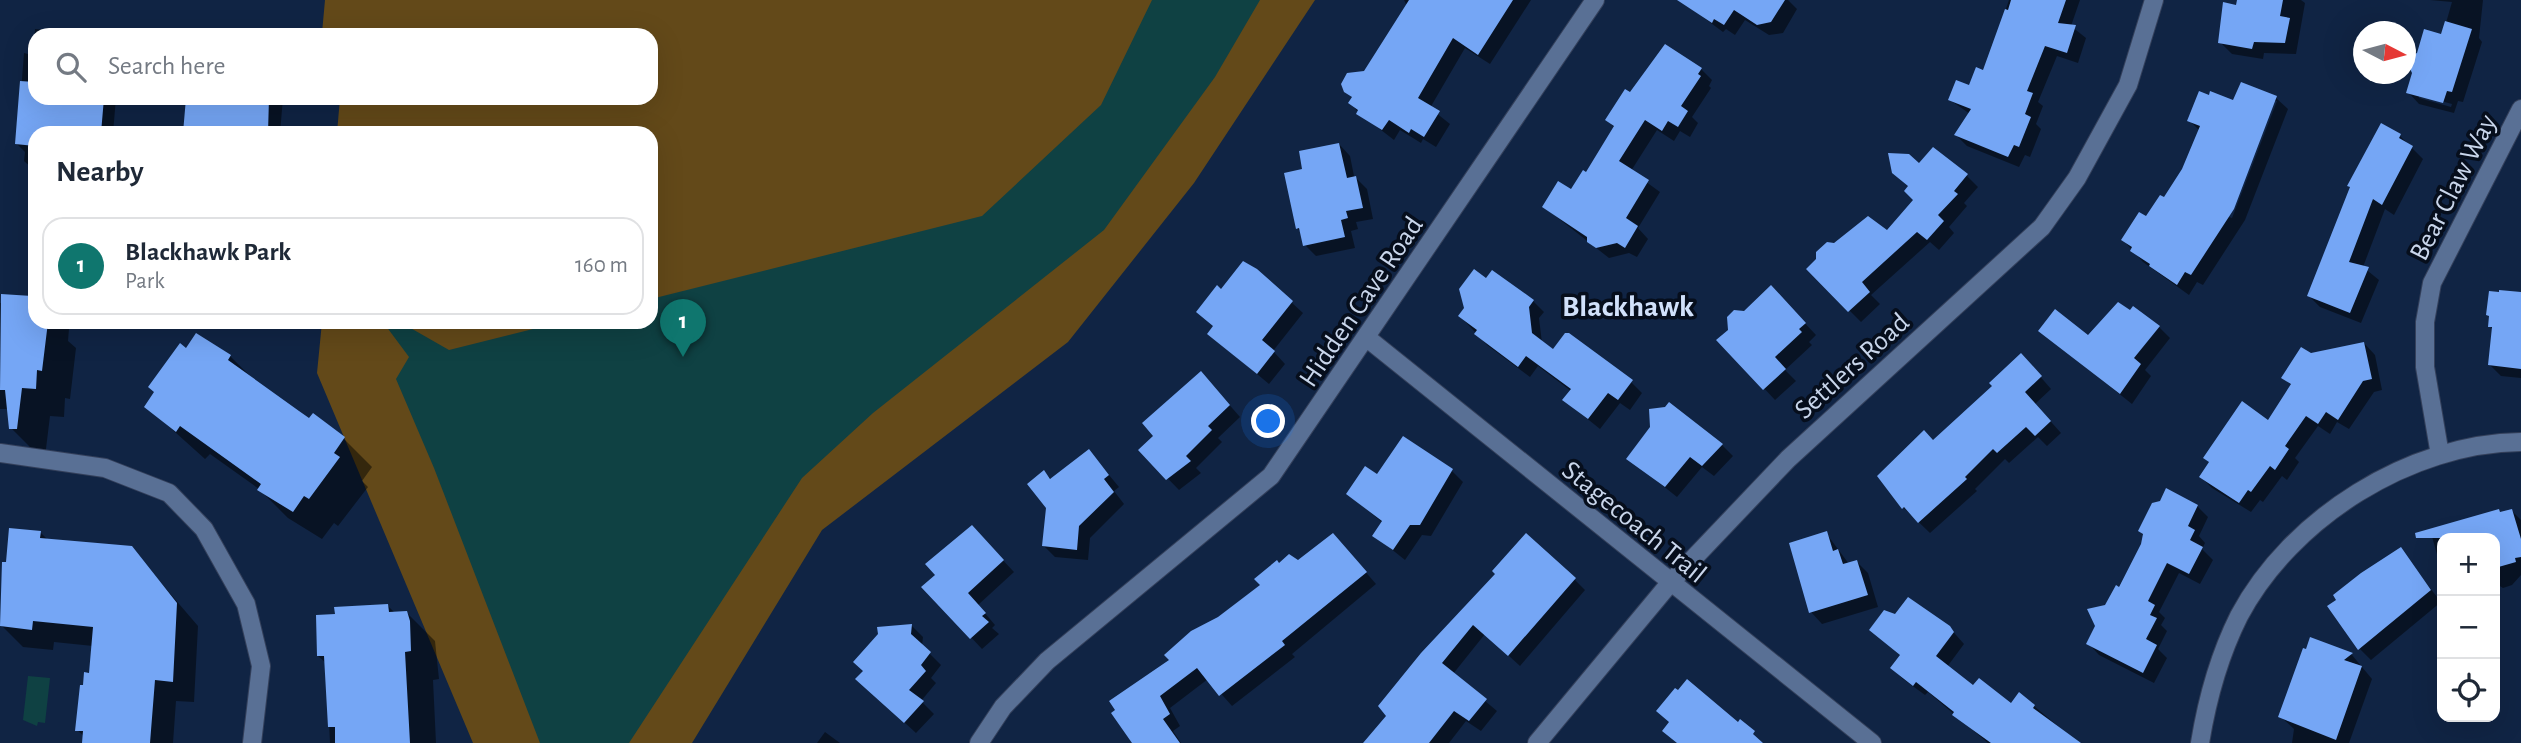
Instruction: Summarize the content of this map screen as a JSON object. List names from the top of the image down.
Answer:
{
  "streets": {
    "street": [
      "Bear Claw Way",
      "Hidden Cave Road",
      "Settlers Road",
      "Stagecoach Trail"
    ]
  },
  "crossings": [
    ["Hidden Cave Road", "Stagecoach Trail"],
    ["Settlers Road", "Stagecoach Trail"]
  ],
  "districts": ["Blackhawk"],
  "north": "right",
  "page": {
    "search": "Search here",
    "heading": "Nearby",
    "list": [
      {
        "mark": "1",
        "name": "Blackhawk Park",
        "note": "Park",
        "value": "160 m"
      }
    ],
    "pins": "1",
    "map_buttons": ["+", "−"]
  }
}
